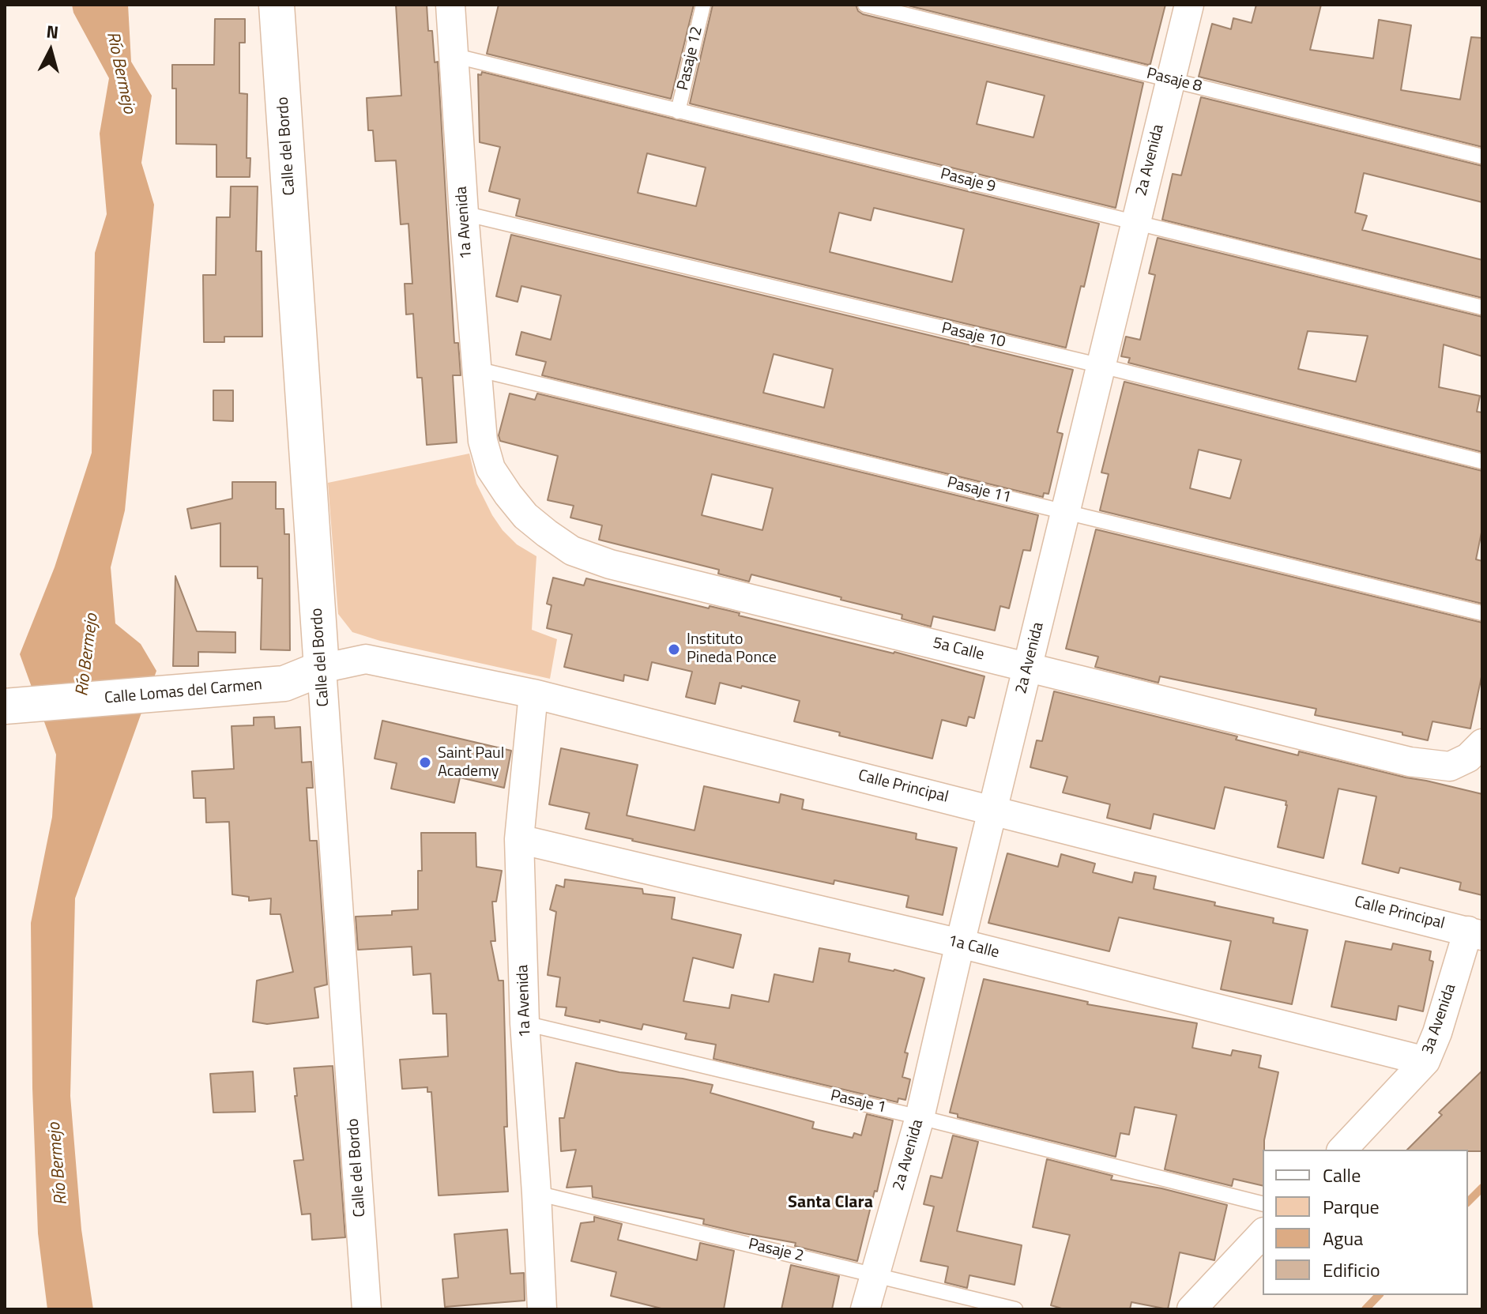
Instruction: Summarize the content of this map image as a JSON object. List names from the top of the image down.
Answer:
{
  "streets": {
    "street": [
      "Calle del Bordo",
      "2a Avenida",
      "1a Avenida",
      "5a Calle",
      "Calle Lomas del Carmen",
      "Calle Principal",
      "1a Calle",
      "3a Avenida"
    ],
    "lane": [
      "Pasaje 12",
      "Pasaje 8",
      "Pasaje 9",
      "Pasaje 10",
      "Pasaje 11",
      "Pasaje 1",
      "Pasaje 2"
    ]
  },
  "crossings": [
    ["Pasaje 12", "Pasaje 9"],
    ["Pasaje 8", "2a Avenida"],
    ["Calle del Bordo", "Calle Lomas del Carmen"],
    ["Calle del Bordo", "Calle Principal"],
    ["2a Avenida", "Pasaje 9"],
    ["2a Avenida", "Pasaje 10"],
    ["2a Avenida", "Pasaje 11"],
    ["2a Avenida", "5a Calle"],
    ["2a Avenida", "Calle Principal"],
    ["2a Avenida", "1a Calle"],
    ["2a Avenida", "Pasaje 1"],
    ["2a Avenida", "Pasaje 2"],
    ["Pasaje 9", "1a Avenida"],
    ["1a Avenida", "Pasaje 10"],
    ["1a Avenida", "Pasaje 11"],
    ["1a Avenida", "5a Calle"],
    ["1a Avenida", "Calle Principal"],
    ["1a Avenida", "1a Calle"],
    ["1a Avenida", "Pasaje 1"],
    ["1a Avenida", "Pasaje 2"],
    ["Calle Lomas del Carmen", "Calle Principal"],
    ["Calle Principal", "3a Avenida"],
    ["1a Calle", "3a Avenida"]
  ],
  "districts": ["Santa Clara"],
  "water": ["Río Bermejo"],
  "places": ["Instituto Pineda Ponce", "Saint Paul Academy"],
  "legend": [
    "Calle",
    "Parque",
    "Agua",
    "Edificio"
  ],
  "north": "top"
}
